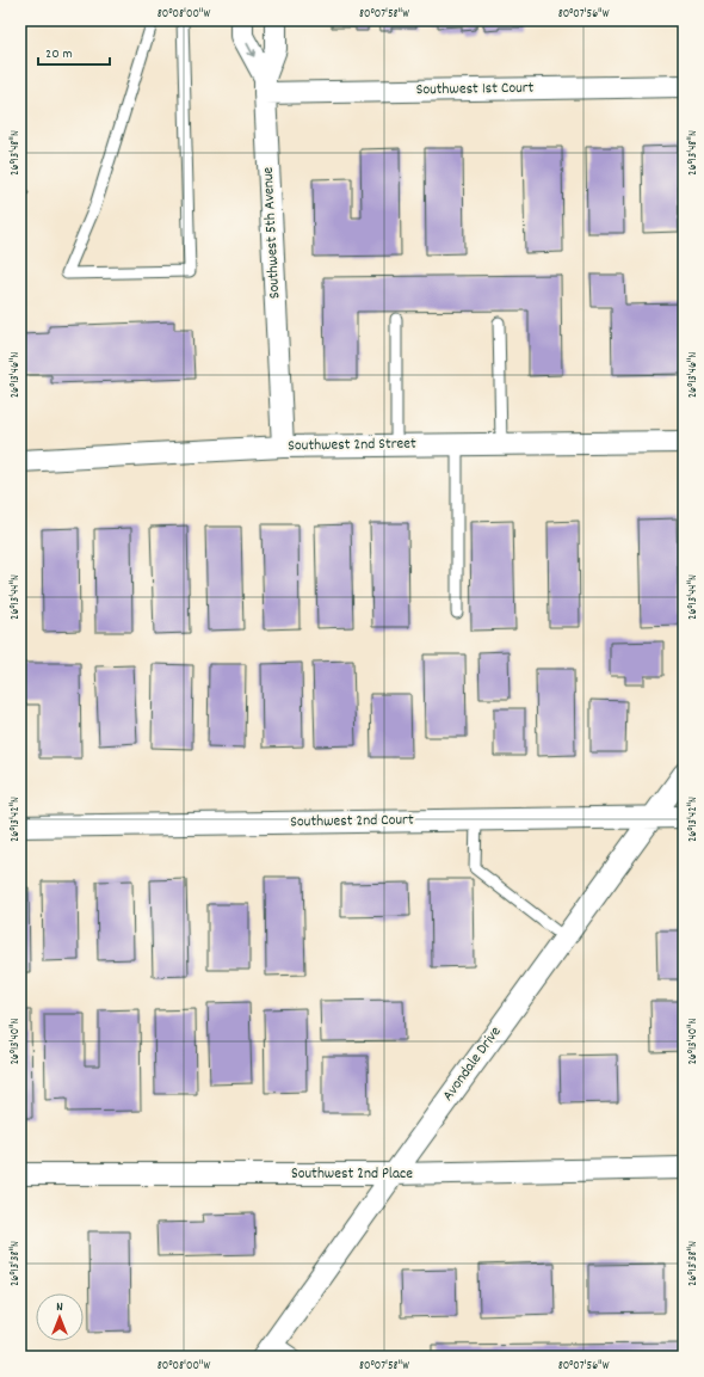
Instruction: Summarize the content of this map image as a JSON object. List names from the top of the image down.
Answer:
{
  "streets": {
    "street": [
      "Southwest 1st Court",
      "Southwest 5th Avenue",
      "Southwest 2nd Street",
      "Southwest 2nd Court",
      "Avondale Drive",
      "Southwest 2nd Place"
    ]
  },
  "crossings": [
    ["Southwest 1st Court", "Southwest 5th Avenue"],
    ["Southwest 5th Avenue", "Southwest 2nd Street"],
    ["Southwest 2nd Court", "Avondale Drive"],
    ["Avondale Drive", "Southwest 2nd Place"]
  ],
  "scale_bar": "20 m",
  "north": "top",
  "coordinates": [
    "80°08'00\"W",
    "80°07'58\"W",
    "80°07'56\"W",
    "26°13'48\"N",
    "26°13'46\"N",
    "26°13'44\"N",
    "26°13'42\"N",
    "26°13'40\"N",
    "26°13'38\"N"
  ]
}
